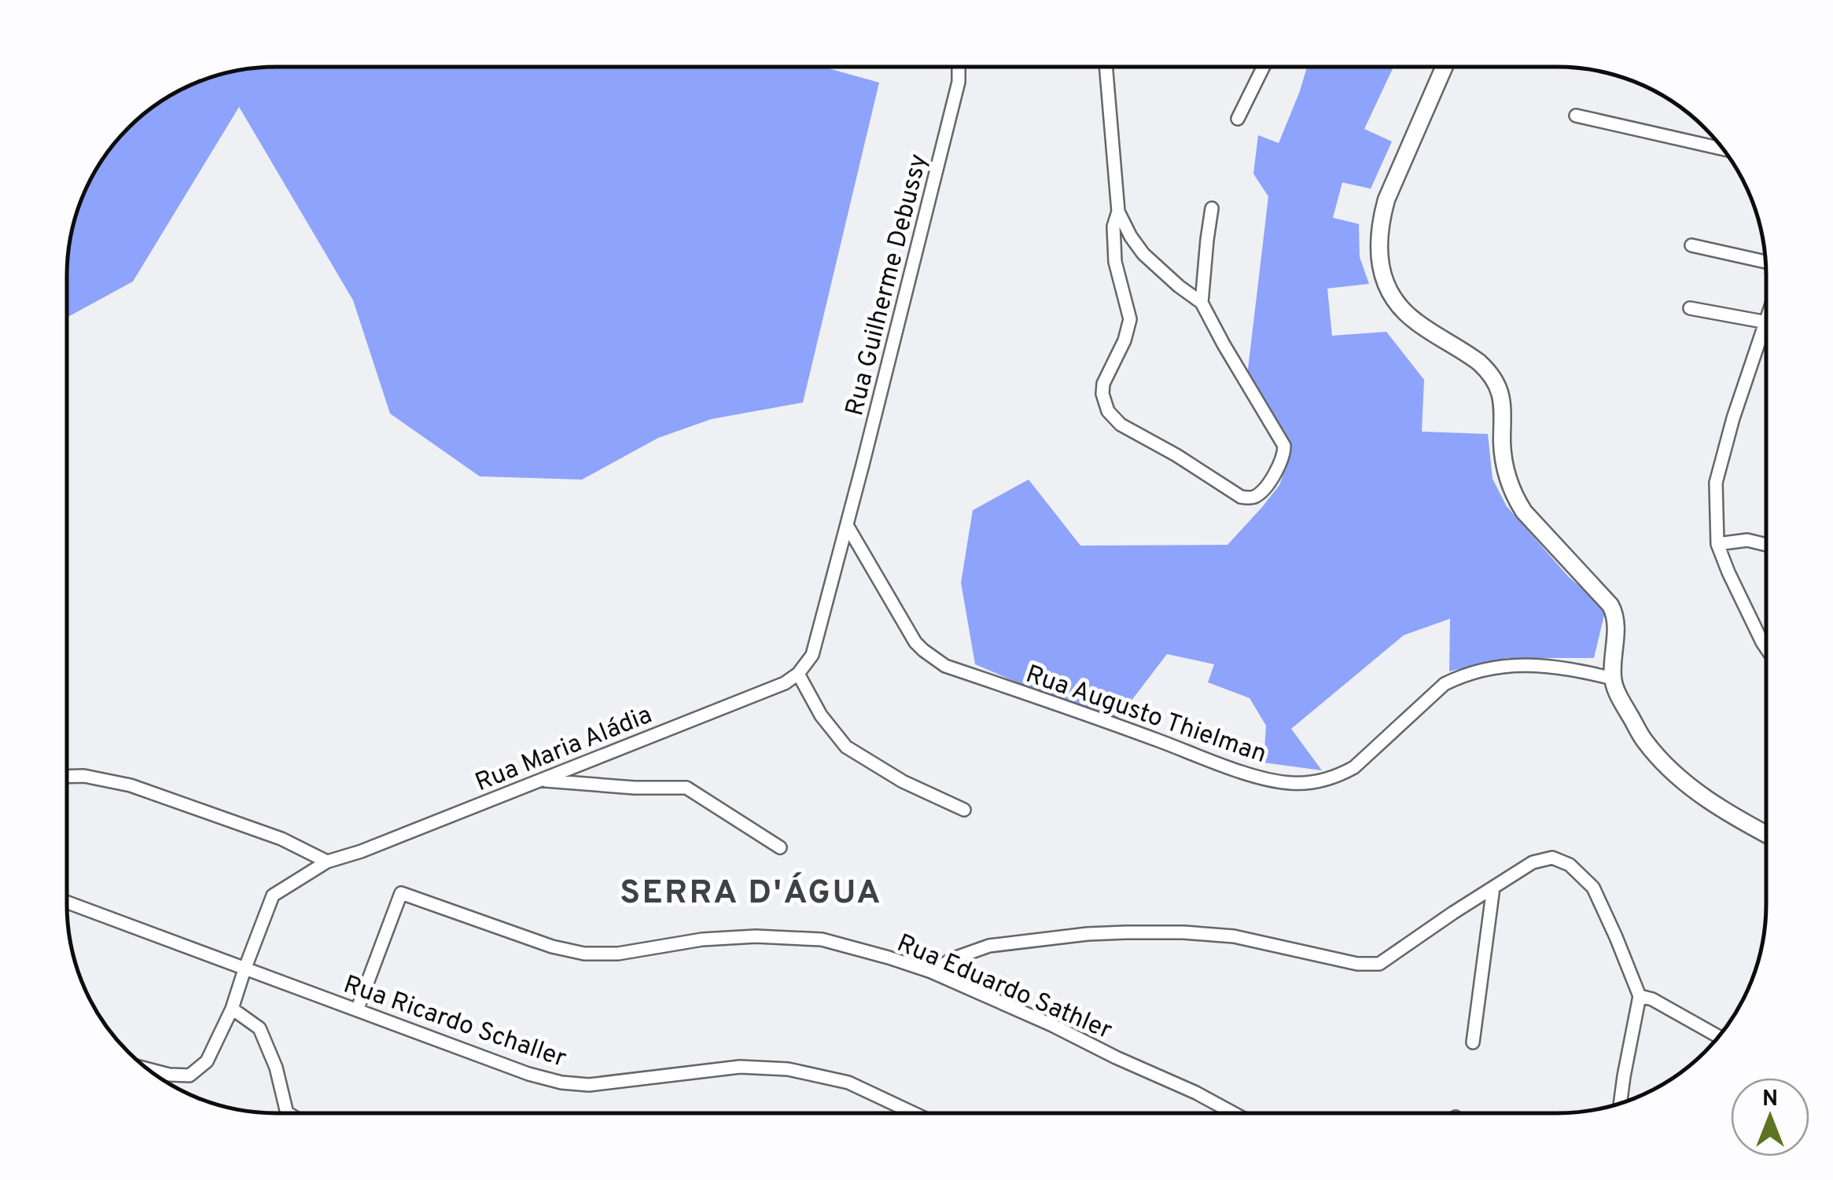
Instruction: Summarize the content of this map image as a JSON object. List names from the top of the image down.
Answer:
{
  "streets": {
    "street": [
      "Rua Guilherme Debussy",
      "Rua Augusto Thielman",
      "Rua Maria Aládia",
      "Rua Eduardo Sathler",
      "Rua Ricardo Schaller"
    ]
  },
  "crossings": [
    ["Rua Guilherme Debussy", "Rua Augusto Thielman"],
    ["Rua Maria Aládia", "Rua Ricardo Schaller"],
    ["Rua Eduardo Sathler", "Rua Ricardo Schaller"]
  ],
  "districts": ["SERRA D'ÁGUA"],
  "north": "top"
}
